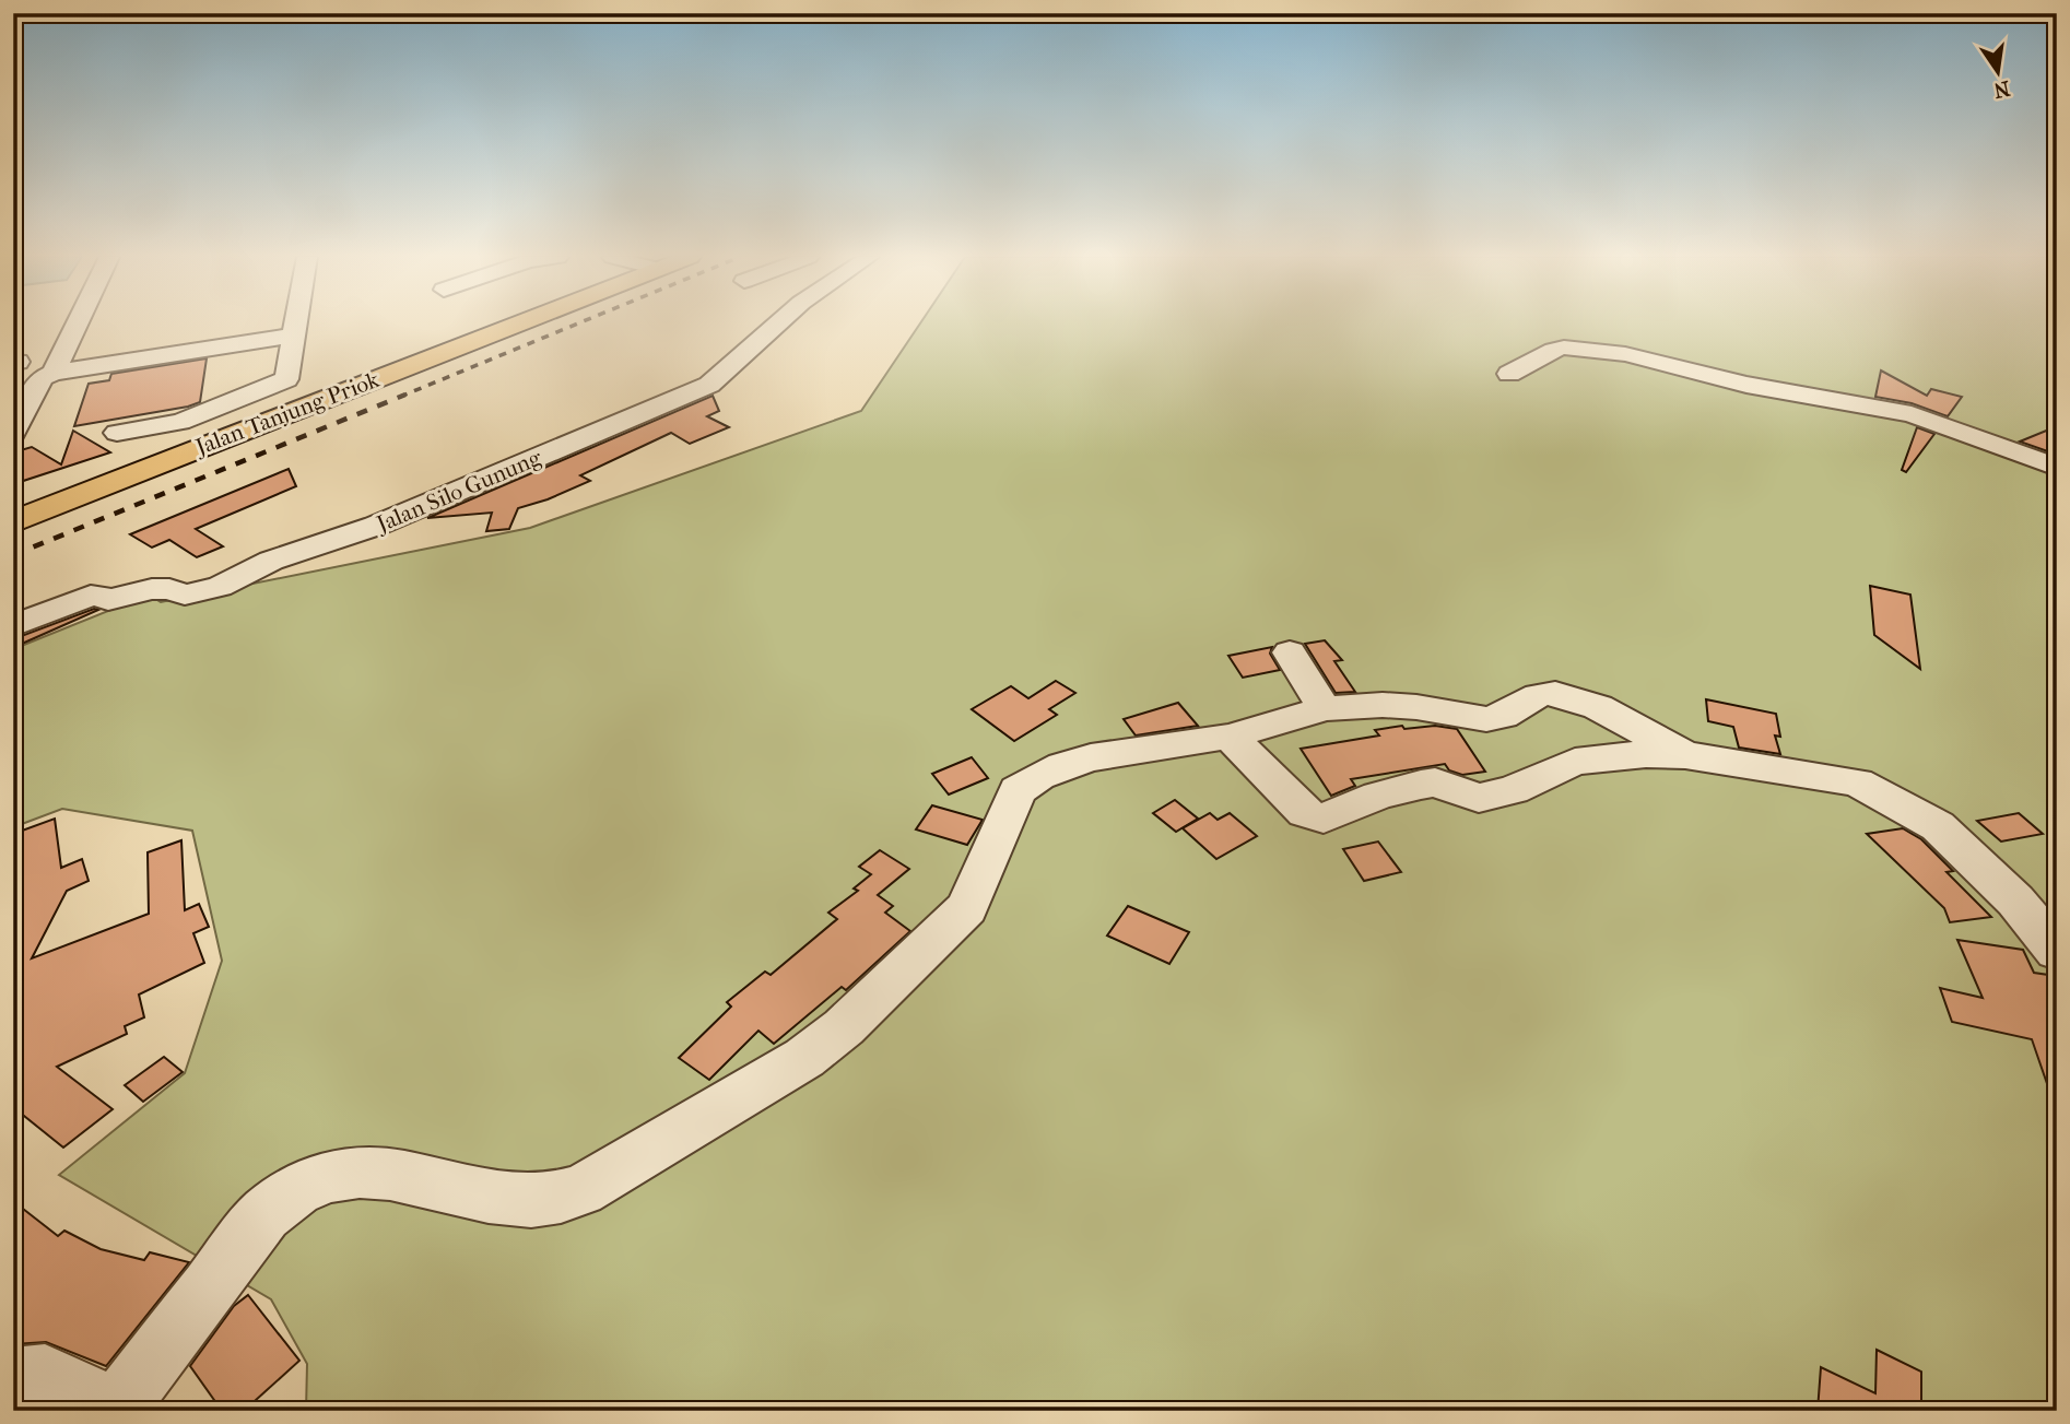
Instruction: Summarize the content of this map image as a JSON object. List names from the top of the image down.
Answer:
{
  "streets": {
    "highway": ["Jalan Tanjung Priok"],
    "street": ["Jalan Silo Gunung"]
  },
  "north": "bottom"
}
